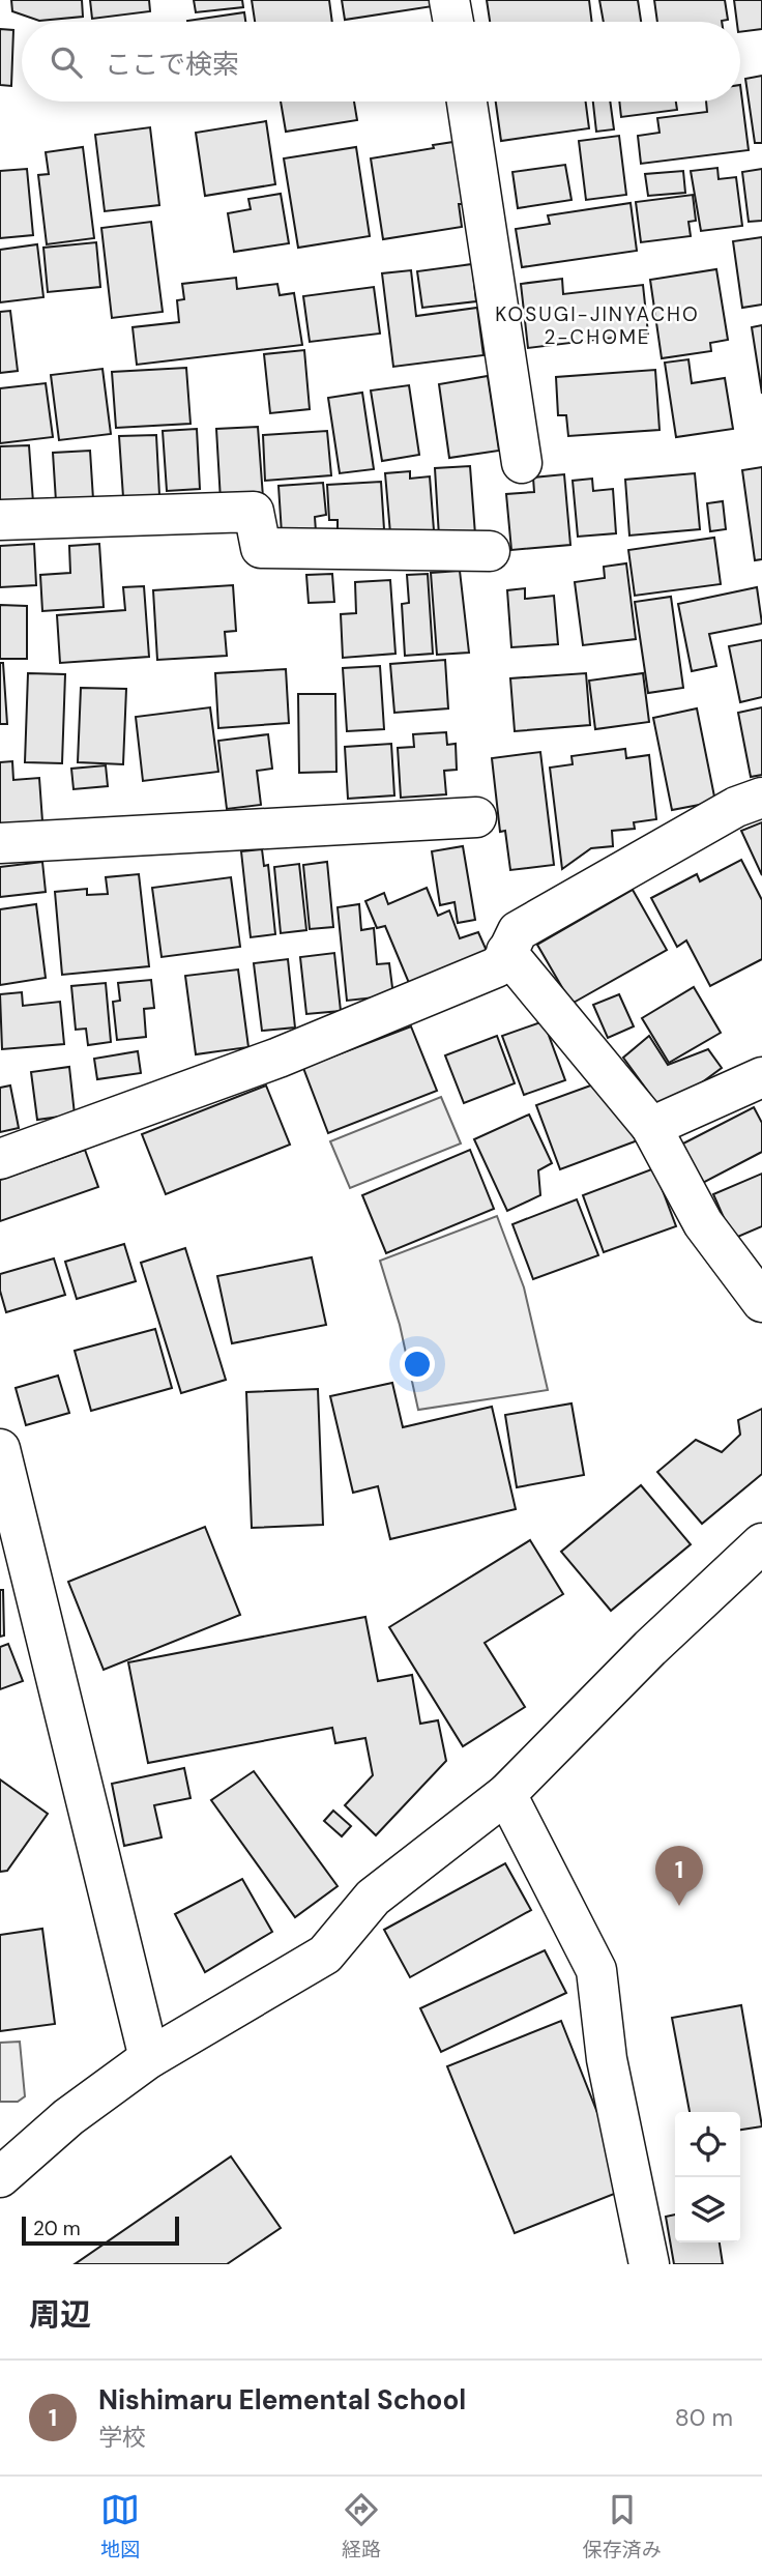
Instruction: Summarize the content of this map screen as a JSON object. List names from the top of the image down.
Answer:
{
  "districts": ["KOSUGI-JINYACHO 2-CHOME"],
  "scale_bar": "20 m",
  "page": {
    "search": "ここで検索",
    "pins": "1",
    "scale": "20 m",
    "heading": "周辺",
    "list": [
      {
        "mark": "1",
        "name": "Nishimaru Elemental School",
        "note": "学校",
        "value": "80 m"
      }
    ],
    "nav": ["地図", "経路", "保存済み"]
  }
}
